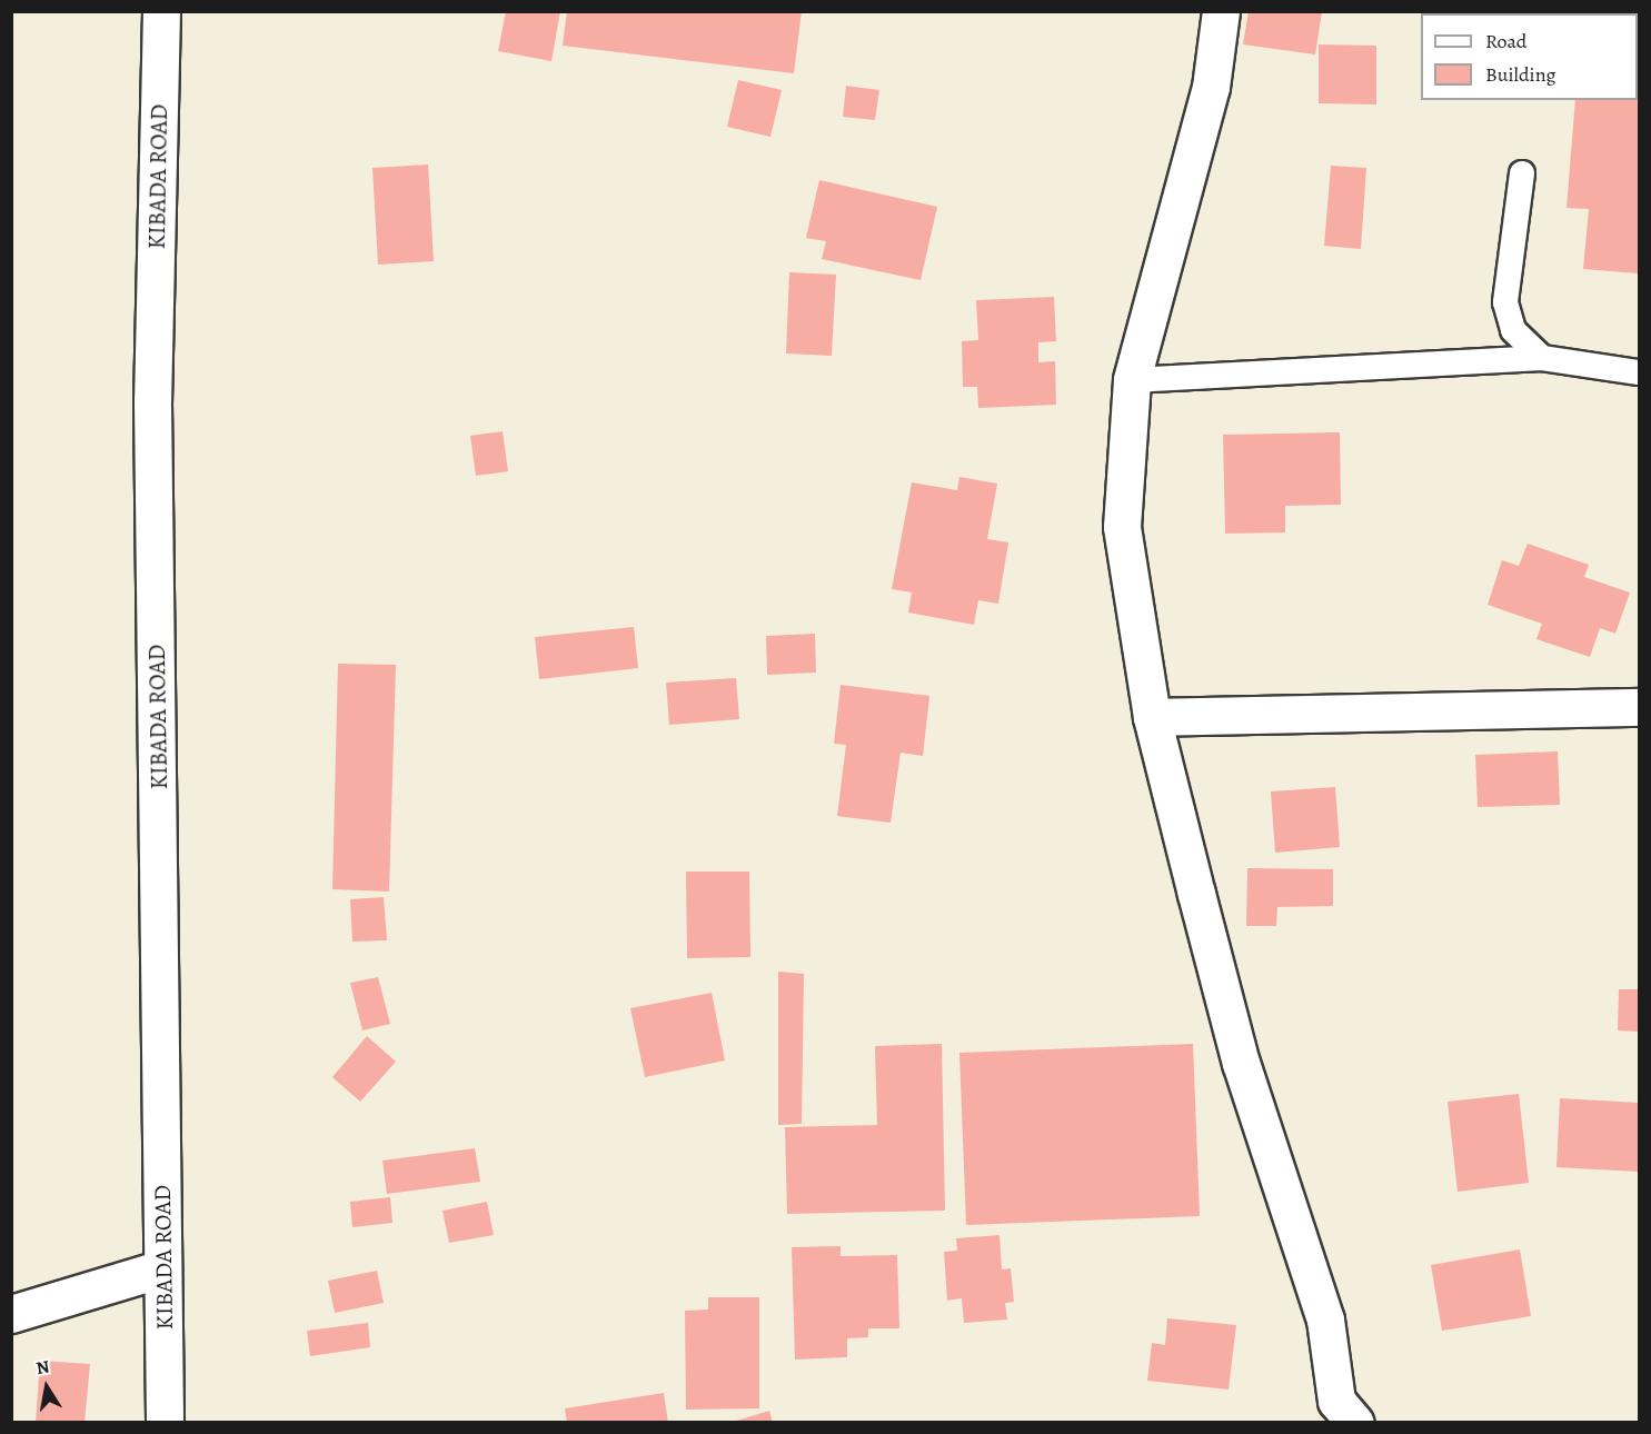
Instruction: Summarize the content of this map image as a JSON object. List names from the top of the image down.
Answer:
{
  "streets": {
    "street": ["KIBADA ROAD"]
  },
  "legend": ["Road", "Building"],
  "north": "top"
}
